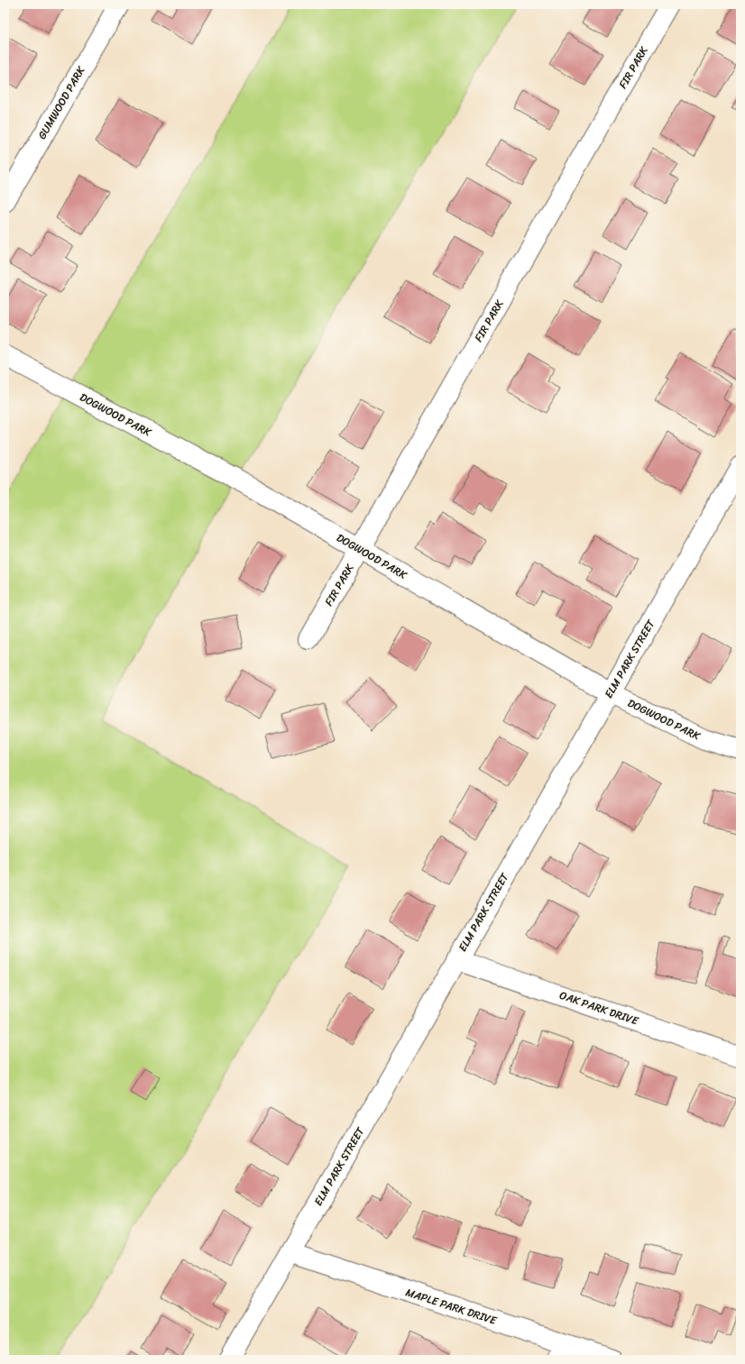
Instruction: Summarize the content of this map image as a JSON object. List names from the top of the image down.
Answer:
{
  "streets": {
    "street": [
      "FIR PARK",
      "GUMWOOD PARK",
      "DOGWOOD PARK",
      "ELM PARK STREET",
      "OAK PARK DRIVE",
      "MAPLE PARK DRIVE"
    ]
  },
  "crossings": [
    ["FIR PARK", "DOGWOOD PARK"],
    ["DOGWOOD PARK", "ELM PARK STREET"],
    ["ELM PARK STREET", "OAK PARK DRIVE"],
    ["ELM PARK STREET", "MAPLE PARK DRIVE"]
  ]
}
